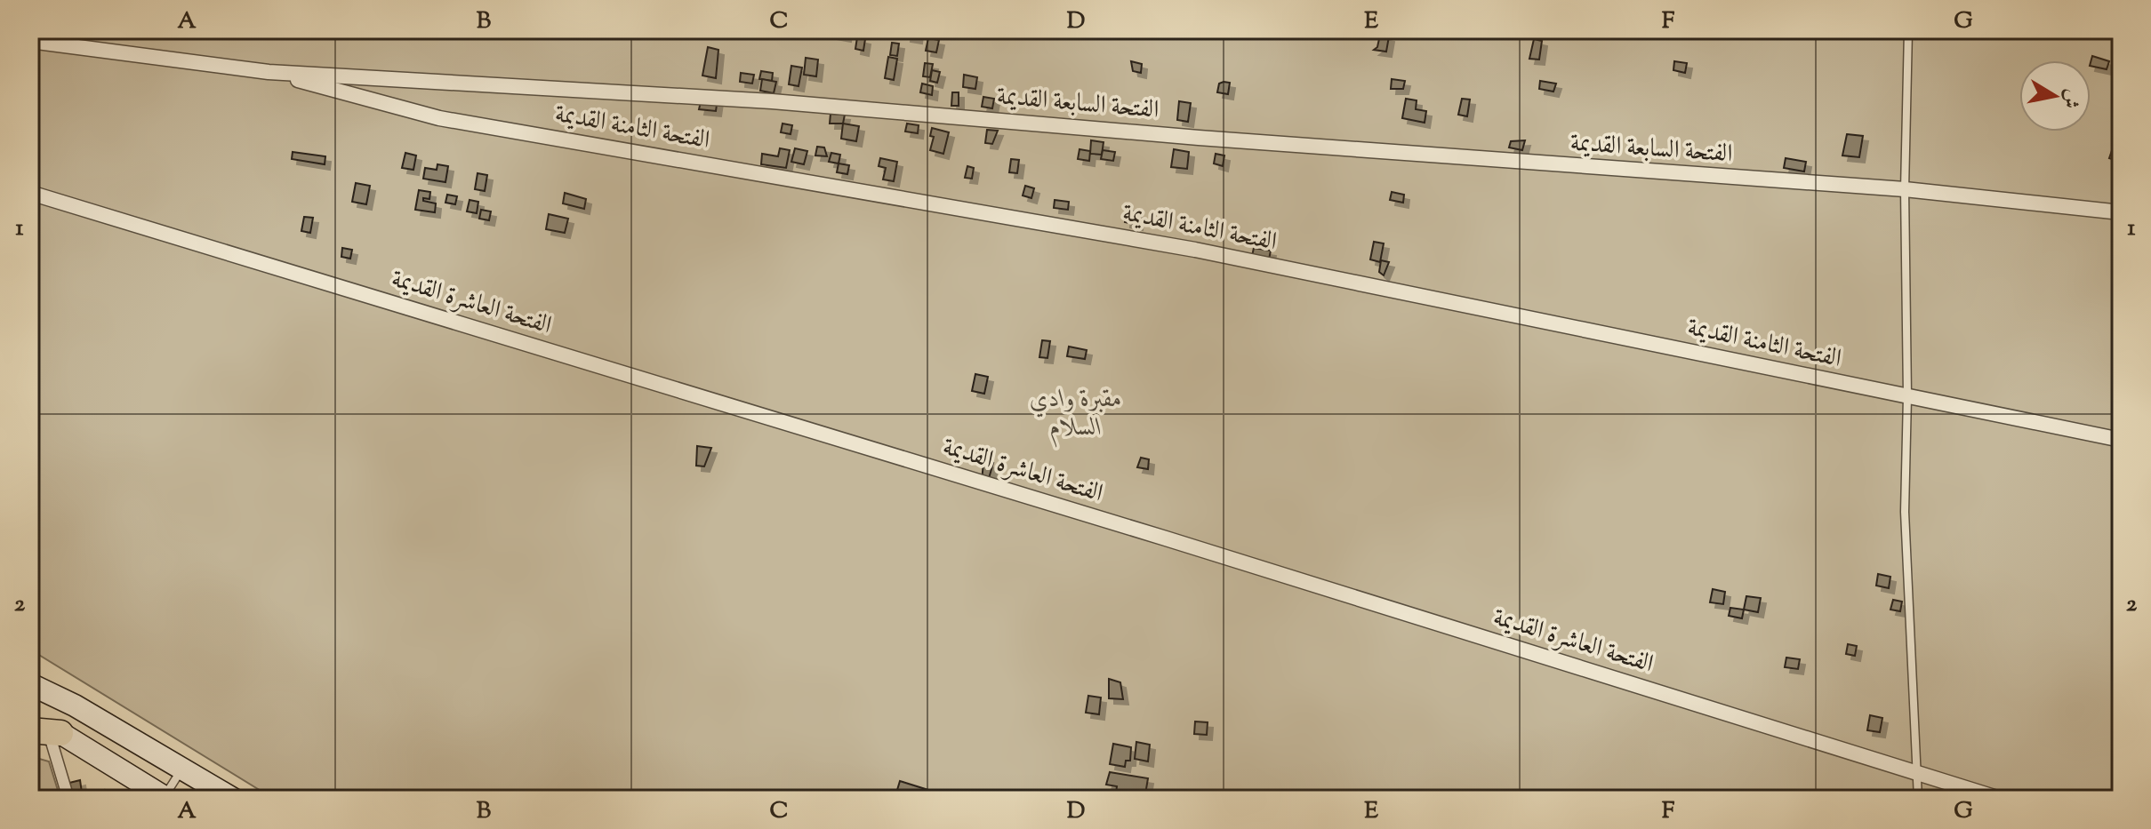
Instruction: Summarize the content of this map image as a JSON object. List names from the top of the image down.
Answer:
{
  "streets": {
    "street": ["الفتحة السابعة القديمة", "الفتحة الثامنة القديمة", "الفتحة العاشرة القديمة"]
  },
  "crossings": [
    ["الفتحة السابعة القديمة", "الفتحة الثامنة القديمة"]
  ],
  "parks": ["مقبرة وادي السلام"],
  "north": "right",
  "grid": {
    "columns": [
      "A",
      "B",
      "C",
      "D",
      "E",
      "F",
      "G"
    ],
    "rows": ["1", "2"]
  }
}
